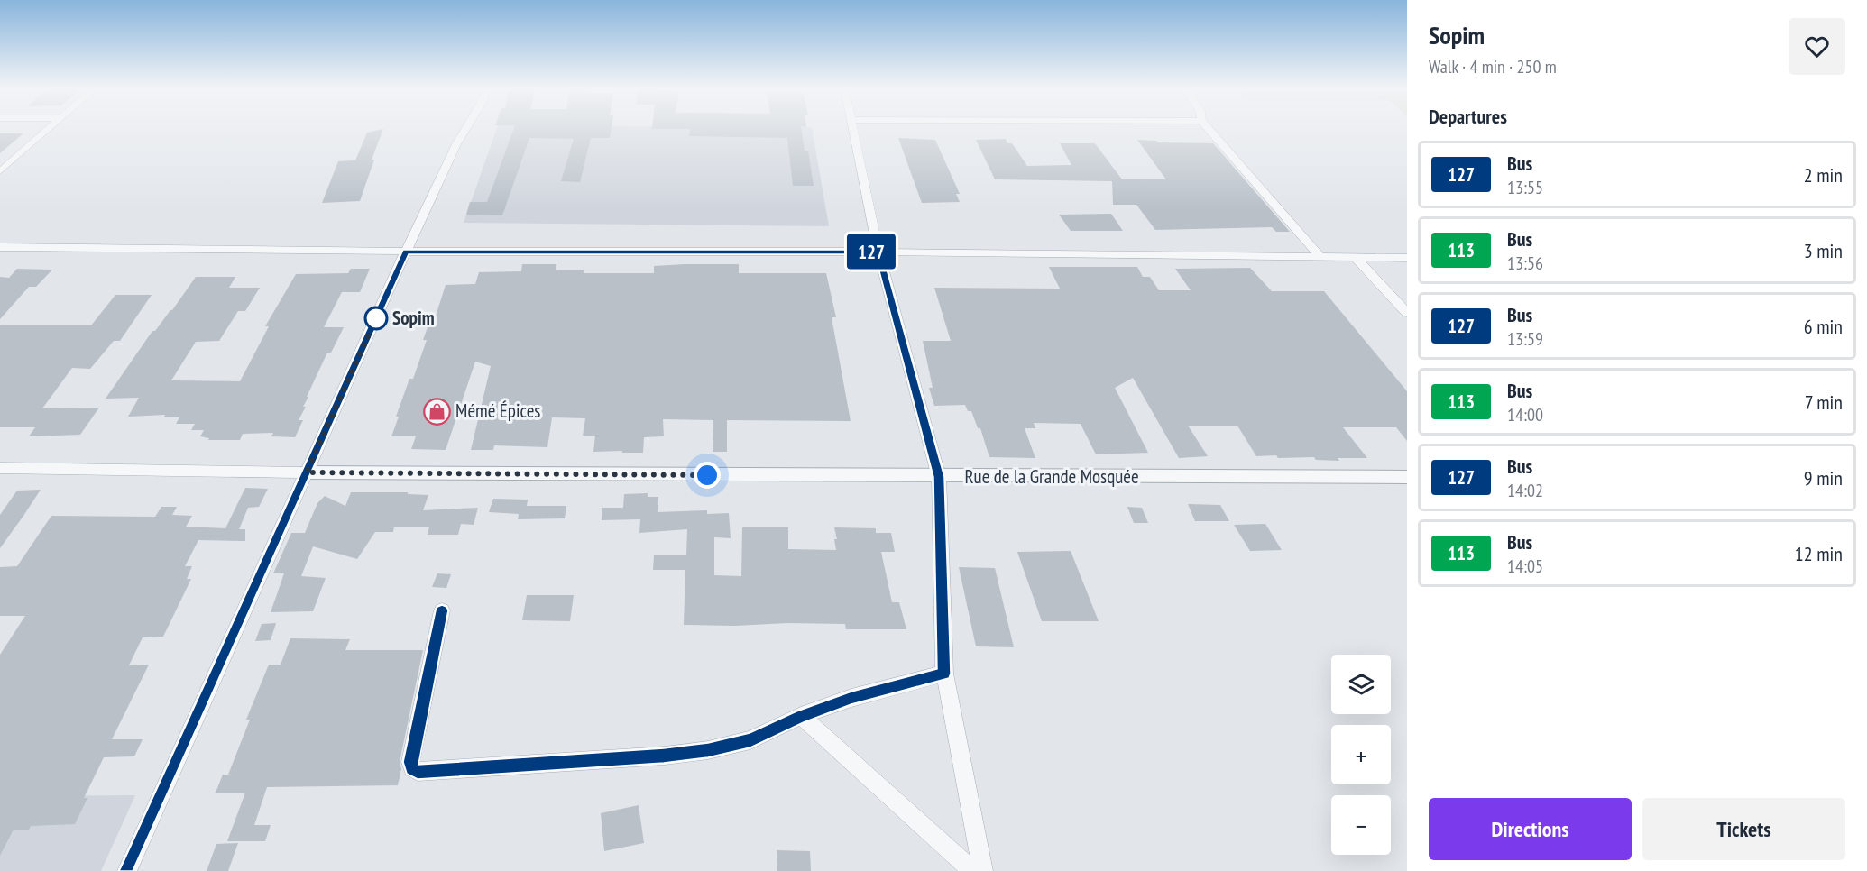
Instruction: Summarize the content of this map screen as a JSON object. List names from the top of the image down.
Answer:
{
  "streets": {
    "street": ["Rue de la Grande Mosquée"]
  },
  "places": {
    "other": ["Sopim"],
    "shop": ["Mémé Épices"]
  },
  "lines": ["bus line 127"],
  "page": {
    "on_map": "127",
    "heading": [
      ["Sopim", "Walk · 4 min · 250 m"],
      "Departures"
    ],
    "list": [
      {
        "mark": "127",
        "name": "Bus",
        "note": "13:55",
        "value": "2 min"
      },
      {
        "mark": "113",
        "name": "Bus",
        "note": "13:56",
        "value": "3 min"
      },
      {
        "mark": "127",
        "name": "Bus",
        "note": "13:59",
        "value": "6 min"
      },
      {
        "mark": "113",
        "name": "Bus",
        "note": "14:00",
        "value": "7 min"
      },
      {
        "mark": "127",
        "name": "Bus",
        "note": "14:02",
        "value": "9 min"
      },
      {
        "mark": "113",
        "name": "Bus",
        "note": "14:05",
        "value": "12 min"
      }
    ],
    "map_buttons": ["+", "−"],
    "buttons": ["Directions", "Tickets"]
  }
}
